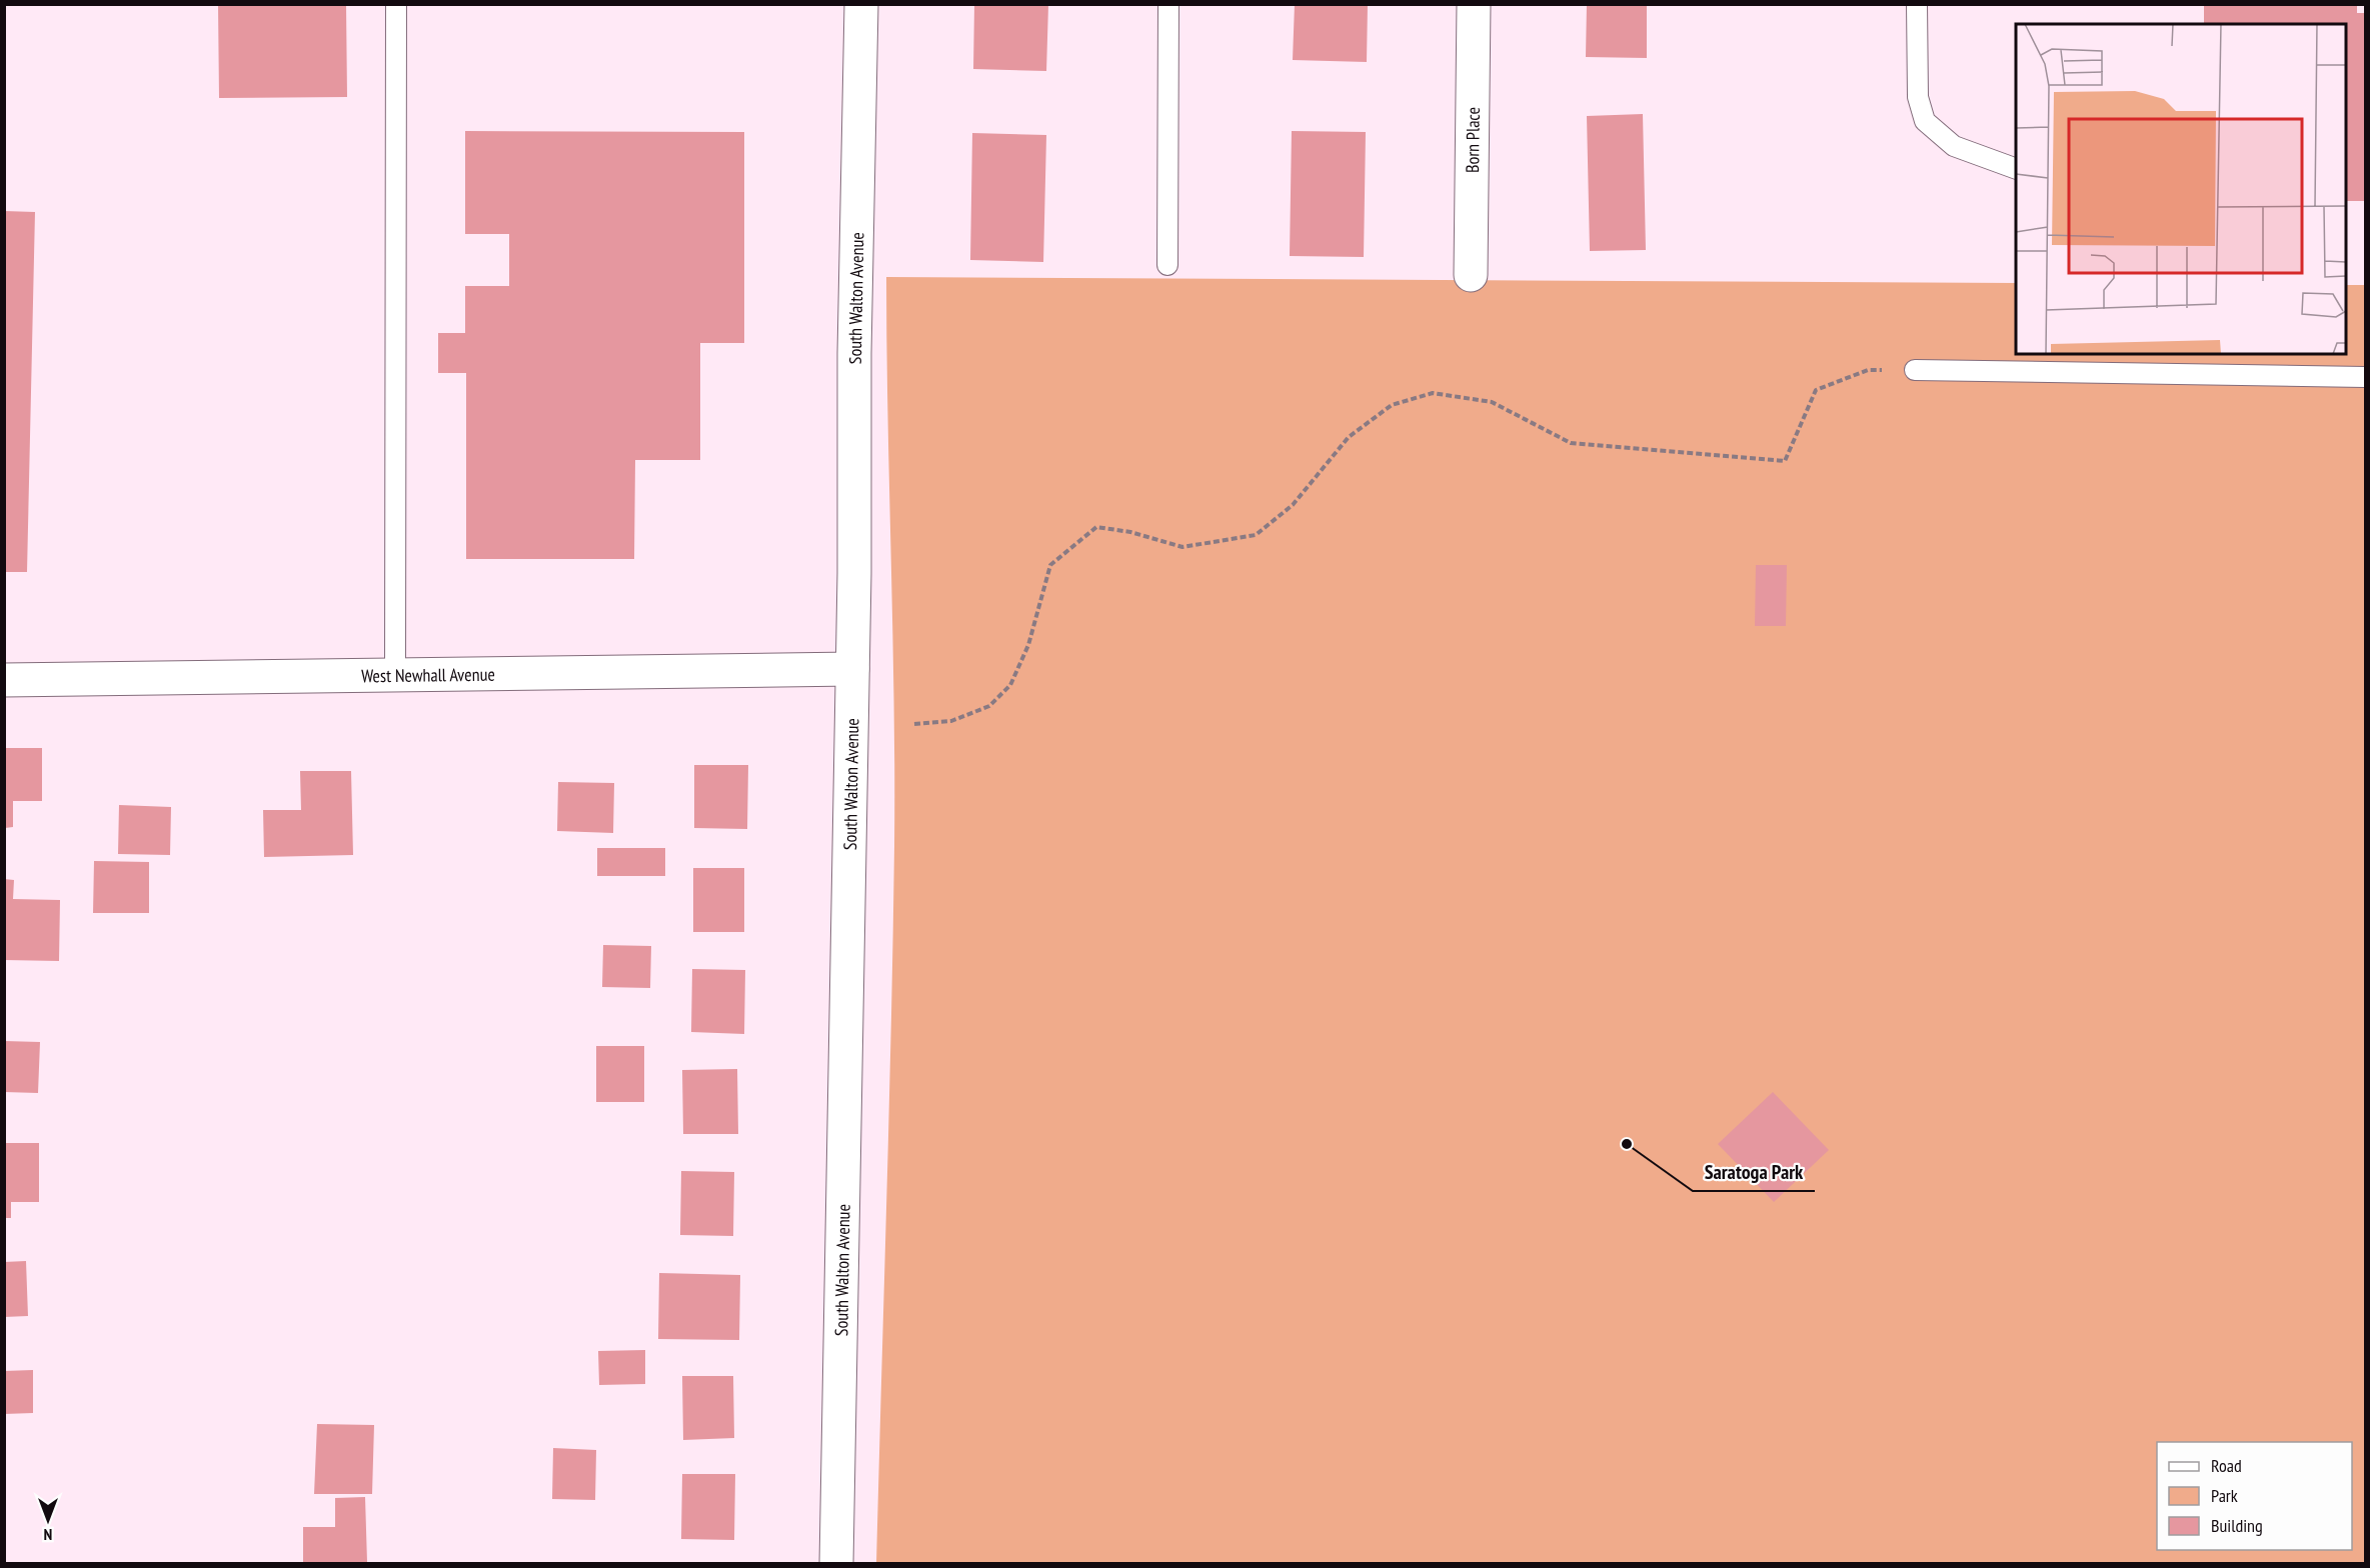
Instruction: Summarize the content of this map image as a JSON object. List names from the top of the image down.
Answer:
{
  "streets": {
    "street": ["Born Place", "South Walton Avenue", "West Newhall Avenue"]
  },
  "crossings": [
    ["South Walton Avenue", "West Newhall Avenue"]
  ],
  "places": ["Saratoga Park"],
  "legend": ["Road", "Park", "Building"],
  "north": "bottom"
}
